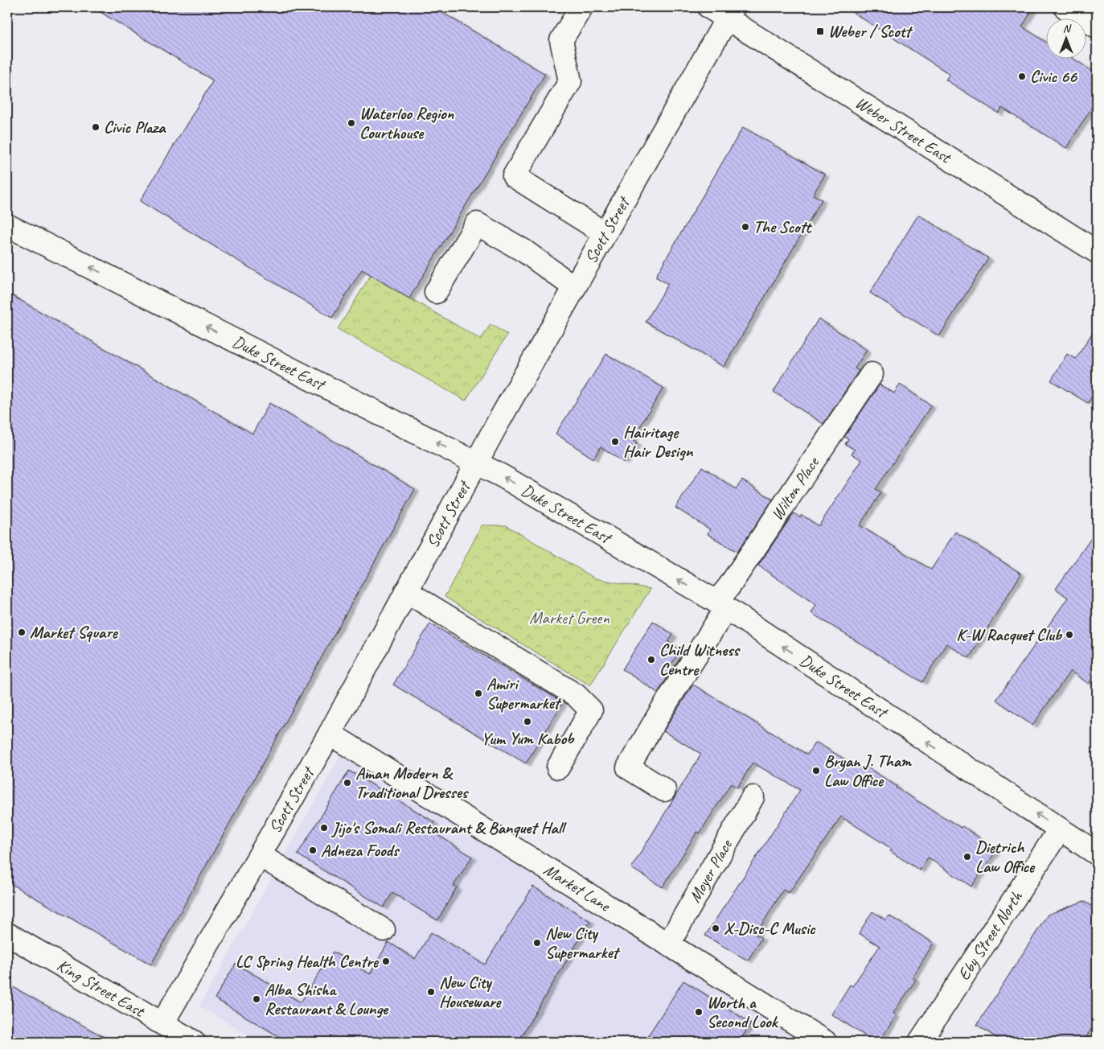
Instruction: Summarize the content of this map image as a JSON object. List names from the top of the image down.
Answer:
{
  "streets": {
    "street": [
      "Weber Street East",
      "Scott Street",
      "Duke Street East",
      "Wilton Place",
      "Moyer Place",
      "Market Lane",
      "Eby Street North",
      "King Street East"
    ]
  },
  "crossings": [
    ["Weber Street East", "Scott Street"],
    ["Scott Street", "Duke Street East"],
    ["Scott Street", "Market Lane"],
    ["Scott Street", "King Street East"],
    ["Duke Street East", "Wilton Place"],
    ["Duke Street East", "Eby Street North"],
    ["Moyer Place", "Market Lane"]
  ],
  "one_way": ["Duke Street East"],
  "parks": ["Market Green"],
  "places": {
    "transit": ["Weber / Scott"],
    "other": [
      "Civic 66",
      "Waterloo Region Courthouse",
      "Civic Plaza",
      "The Scott",
      "Hairitage Hair Design",
      "Market Square",
      "K-W Racquet Club",
      "Child Witness Centre",
      "Amiri Supermarket",
      "Yum Yum Kabob",
      "Bryan J. Tham Law Office",
      "Aman Modern & Traditional Dresses",
      "Jijo's Somali Restaurant & Banquet Hall",
      "Adneza Foods",
      "Dietrich Law Office",
      "X-Disc-C Music",
      "New City Supermarket",
      "LC Spring Health Centre",
      "New City Houseware",
      "Alba Shisha Restaurant & Lounge",
      "Worth a Second Look"
    ]
  },
  "north": "top"
}
